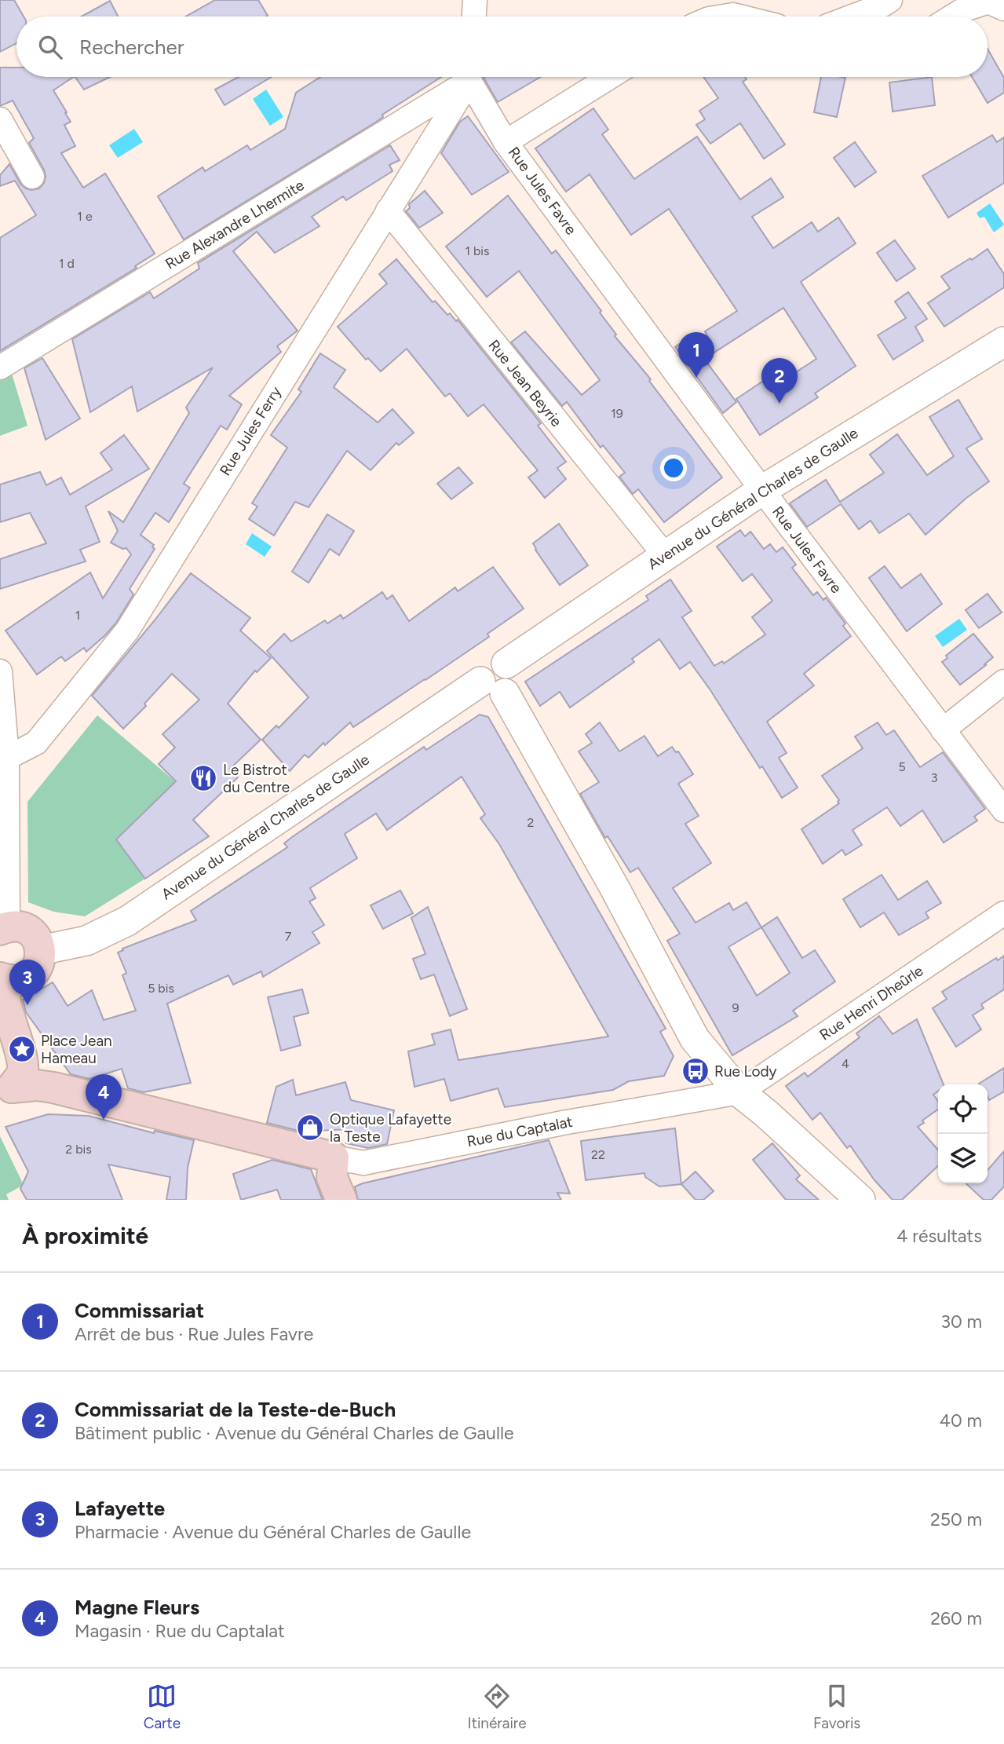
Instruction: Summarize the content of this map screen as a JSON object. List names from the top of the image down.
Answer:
{
  "streets": {
    "main road": ["Rue du Captalat"],
    "street": [
      "Rue Jules Favre",
      "Rue Alexandre Lhermite",
      "Rue Jean Beyrie",
      "Rue Jules Ferry",
      "Avenue du Général Charles de Gaulle",
      "Rue Henri Dheûrle"
    ]
  },
  "crossings": [
    ["Rue Jules Favre", "Avenue du Général Charles de Gaulle"],
    ["Rue Jean Beyrie", "Rue Jules Ferry"],
    ["Rue Jean Beyrie", "Avenue du Général Charles de Gaulle"],
    ["Rue Henri Dheûrle", "Rue du Captalat"]
  ],
  "places": {
    "restaurant": ["Le Bistrot du Centre"],
    "place": ["Place Jean Hameau"],
    "bus stop": ["Rue Lody"],
    "shop": ["Optique Lafayette la Teste"]
  },
  "house_numbers": [
    "1 e",
    "1 bis",
    "1 d",
    "19",
    "1",
    "5",
    "3",
    "2",
    "7",
    "5 bis",
    "9",
    "4",
    "2 bis",
    "22"
  ],
  "page": {
    "search": "Rechercher",
    "pins": [
      "1",
      "2",
      "3",
      "4"
    ],
    "heading": ["À proximité", "4 résultats"],
    "list": [
      {
        "mark": "1",
        "name": "Commissariat",
        "note": "Arrêt de bus · Rue Jules Favre",
        "value": "30 m"
      },
      {
        "mark": "2",
        "name": "Commissariat de la Teste-de-Buch",
        "note": "Bâtiment public · Avenue du Général Charles de Gaulle",
        "value": "40 m"
      },
      {
        "mark": "3",
        "name": "Lafayette",
        "note": "Pharmacie · Avenue du Général Charles de Gaulle",
        "value": "250 m"
      },
      {
        "mark": "4",
        "name": "Magne Fleurs",
        "note": "Magasin · Rue du Captalat",
        "value": "260 m"
      }
    ],
    "nav": ["Carte", "Itinéraire", "Favoris"]
  }
}
